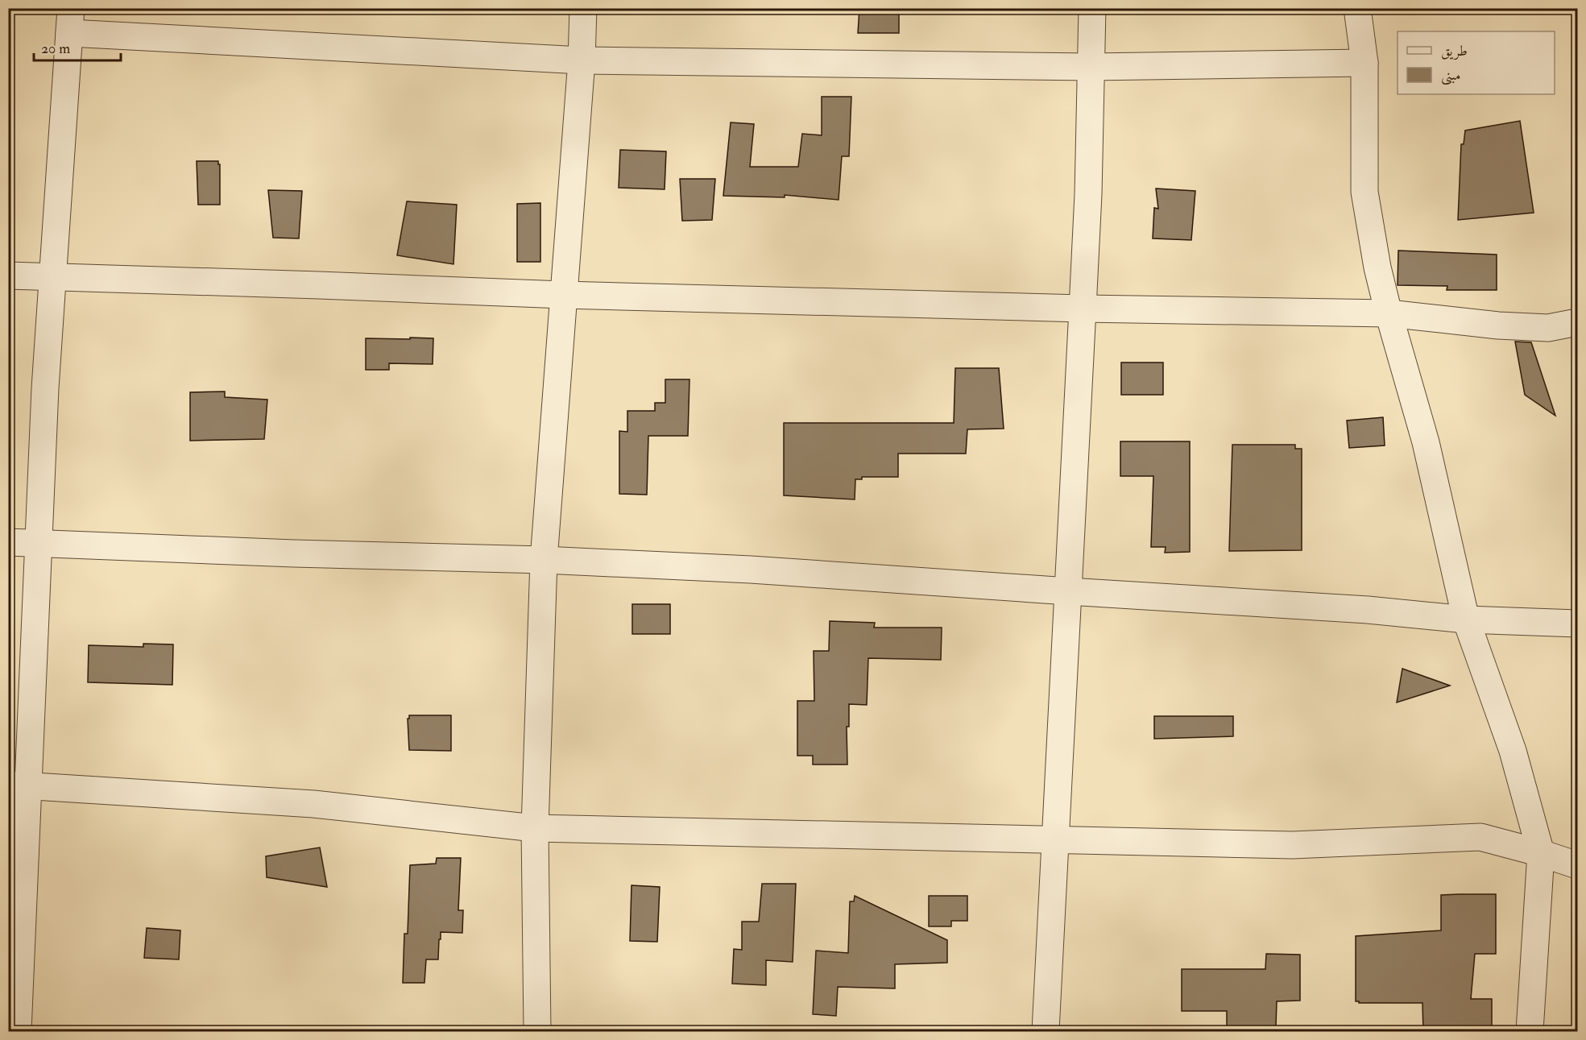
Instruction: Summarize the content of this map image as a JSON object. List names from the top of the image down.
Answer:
{
  "legend": ["طريق", "مبنى"],
  "scale_bar": "20 m"
}
